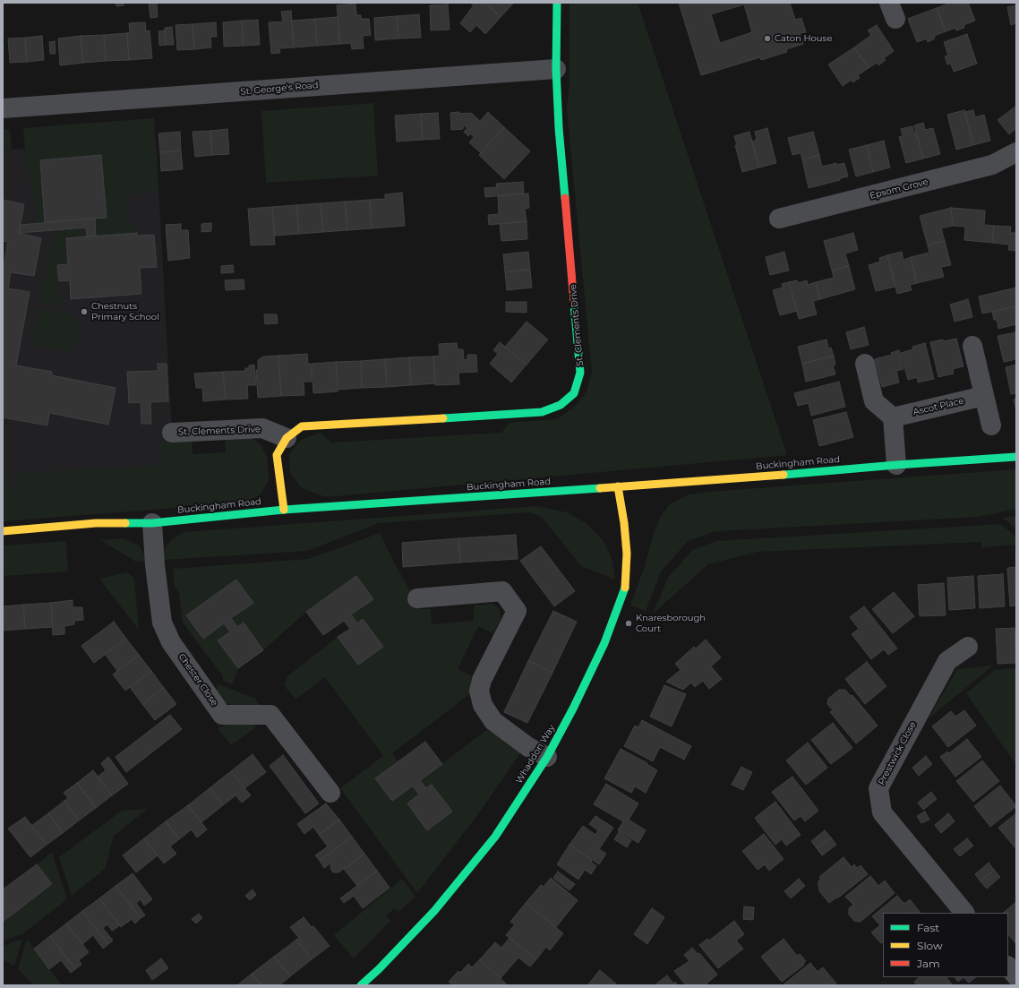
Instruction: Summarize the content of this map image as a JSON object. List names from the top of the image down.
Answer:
{
  "streets": {
    "street": [
      "St. George's Road",
      "Epsom Grove",
      "St. Clements Drive",
      "Ascot Place",
      "Buckingham Road",
      "Chester Close",
      "Prestwick Close",
      "Whaddon Way"
    ]
  },
  "crossings": [
    ["St. George's Road", "St. Clements Drive"],
    ["St. Clements Drive", "Buckingham Road"],
    ["Buckingham Road", "Chester Close"],
    ["Buckingham Road", "Whaddon Way"]
  ],
  "places": ["Caton House", "Chestnuts Primary School", "Knaresborough Court"],
  "legend": ["Fast", "Slow", "Jam"]
}
